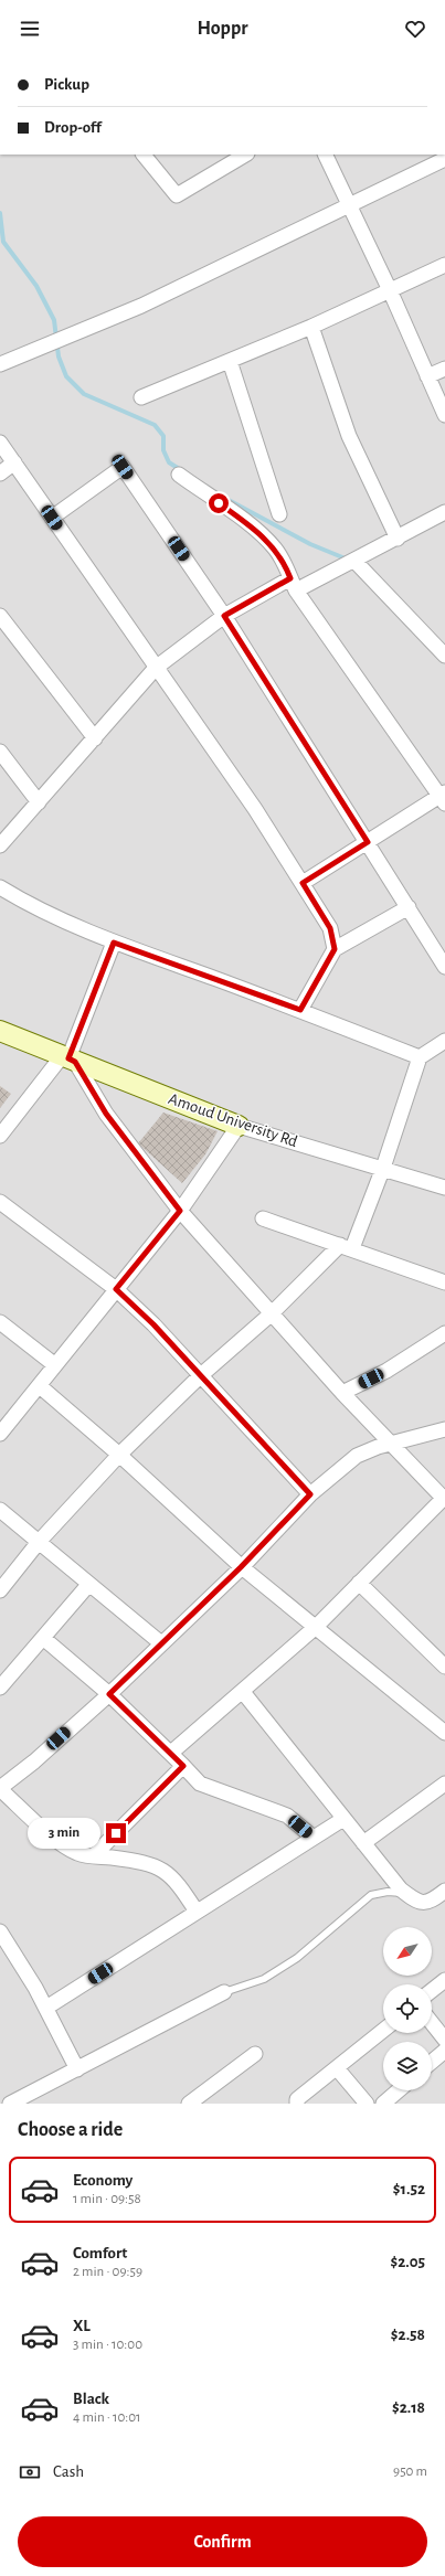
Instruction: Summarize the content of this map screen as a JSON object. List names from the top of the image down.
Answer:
{
  "streets": {
    "street": ["Amoud University Rd"]
  },
  "north": "bottom left",
  "page": {
    "header": "Hoppr",
    "banner": ["Pickup", "Drop-off"],
    "bubble": "3 min",
    "heading": "Choose a ride",
    "list": [
      {
        "name": "Economy",
        "note": "1 min · 09:58",
        "value": "$1.52"
      },
      {
        "name": "Comfort",
        "note": "2 min · 09:59",
        "value": "$2.05"
      },
      {
        "name": "XL",
        "note": "3 min · 10:00",
        "value": "$2.58"
      },
      {
        "name": "Black",
        "note": "4 min · 10:01",
        "value": "$2.18"
      }
    ],
    "pay": ["Cash", "950 m"],
    "buttons": "Confirm"
  }
}
